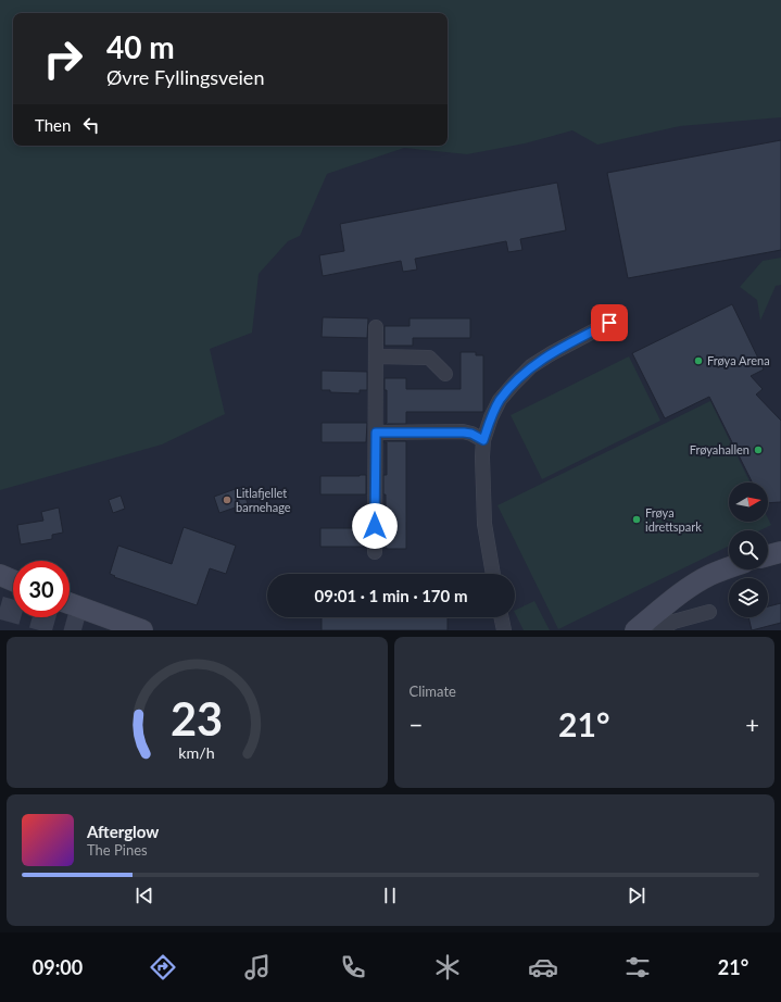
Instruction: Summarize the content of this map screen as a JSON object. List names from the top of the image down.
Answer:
{
  "places": [
    "Frøya Arena",
    "Frøyahallen",
    "Litlafjellet barnehage",
    "Frøya idrettspark"
  ],
  "north": "right",
  "page": {
    "turn": ["40 m", "Øvre Fyllingsveien"],
    "then": "Then",
    "limit": "30",
    "trip": "09:01 · 1 min · 170 m",
    "tile": "Climate",
    "heat": ["−", "21°", "+"],
    "song": ["Afterglow", "The Pines"],
    "tabs": ["09:00", "21°"],
    "gauge": ["23", "km/h"]
  }
}
